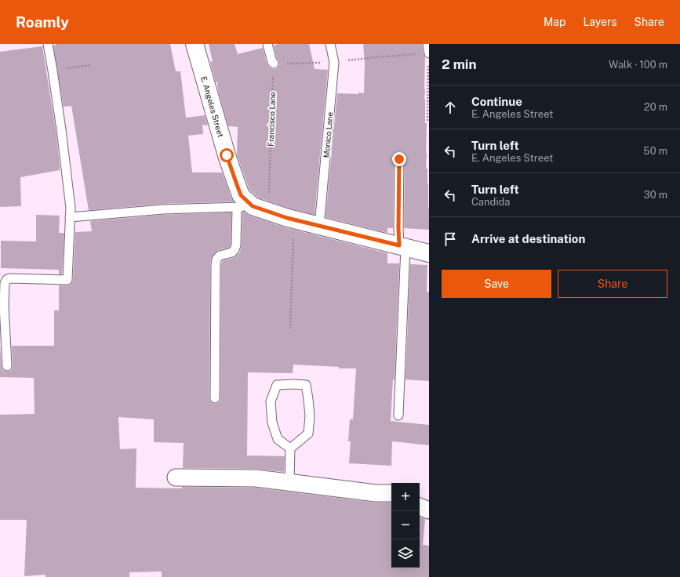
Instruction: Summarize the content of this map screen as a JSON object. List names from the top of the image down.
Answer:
{
  "streets": {
    "street": ["E. Angeles Street"],
    "lane": ["Monico Lane"],
    "path": ["Francisco Lane"]
  },
  "crossings": [
    ["E. Angeles Street", "Monico Lane"]
  ],
  "page": {
    "header": "Roamly",
    "nav": ["Map", "Layers", "Share"],
    "heading": ["2 min", "Walk · 100 m"],
    "list": [
      ["Continue", "E. Angeles Street", "20 m"],
      ["Turn left", "E. Angeles Street", "50 m"],
      ["Turn left", "Candida", "30 m"],
      "Arrive at destination"
    ],
    "buttons": ["Save", "Share"],
    "map_buttons": ["+", "−"]
  }
}
